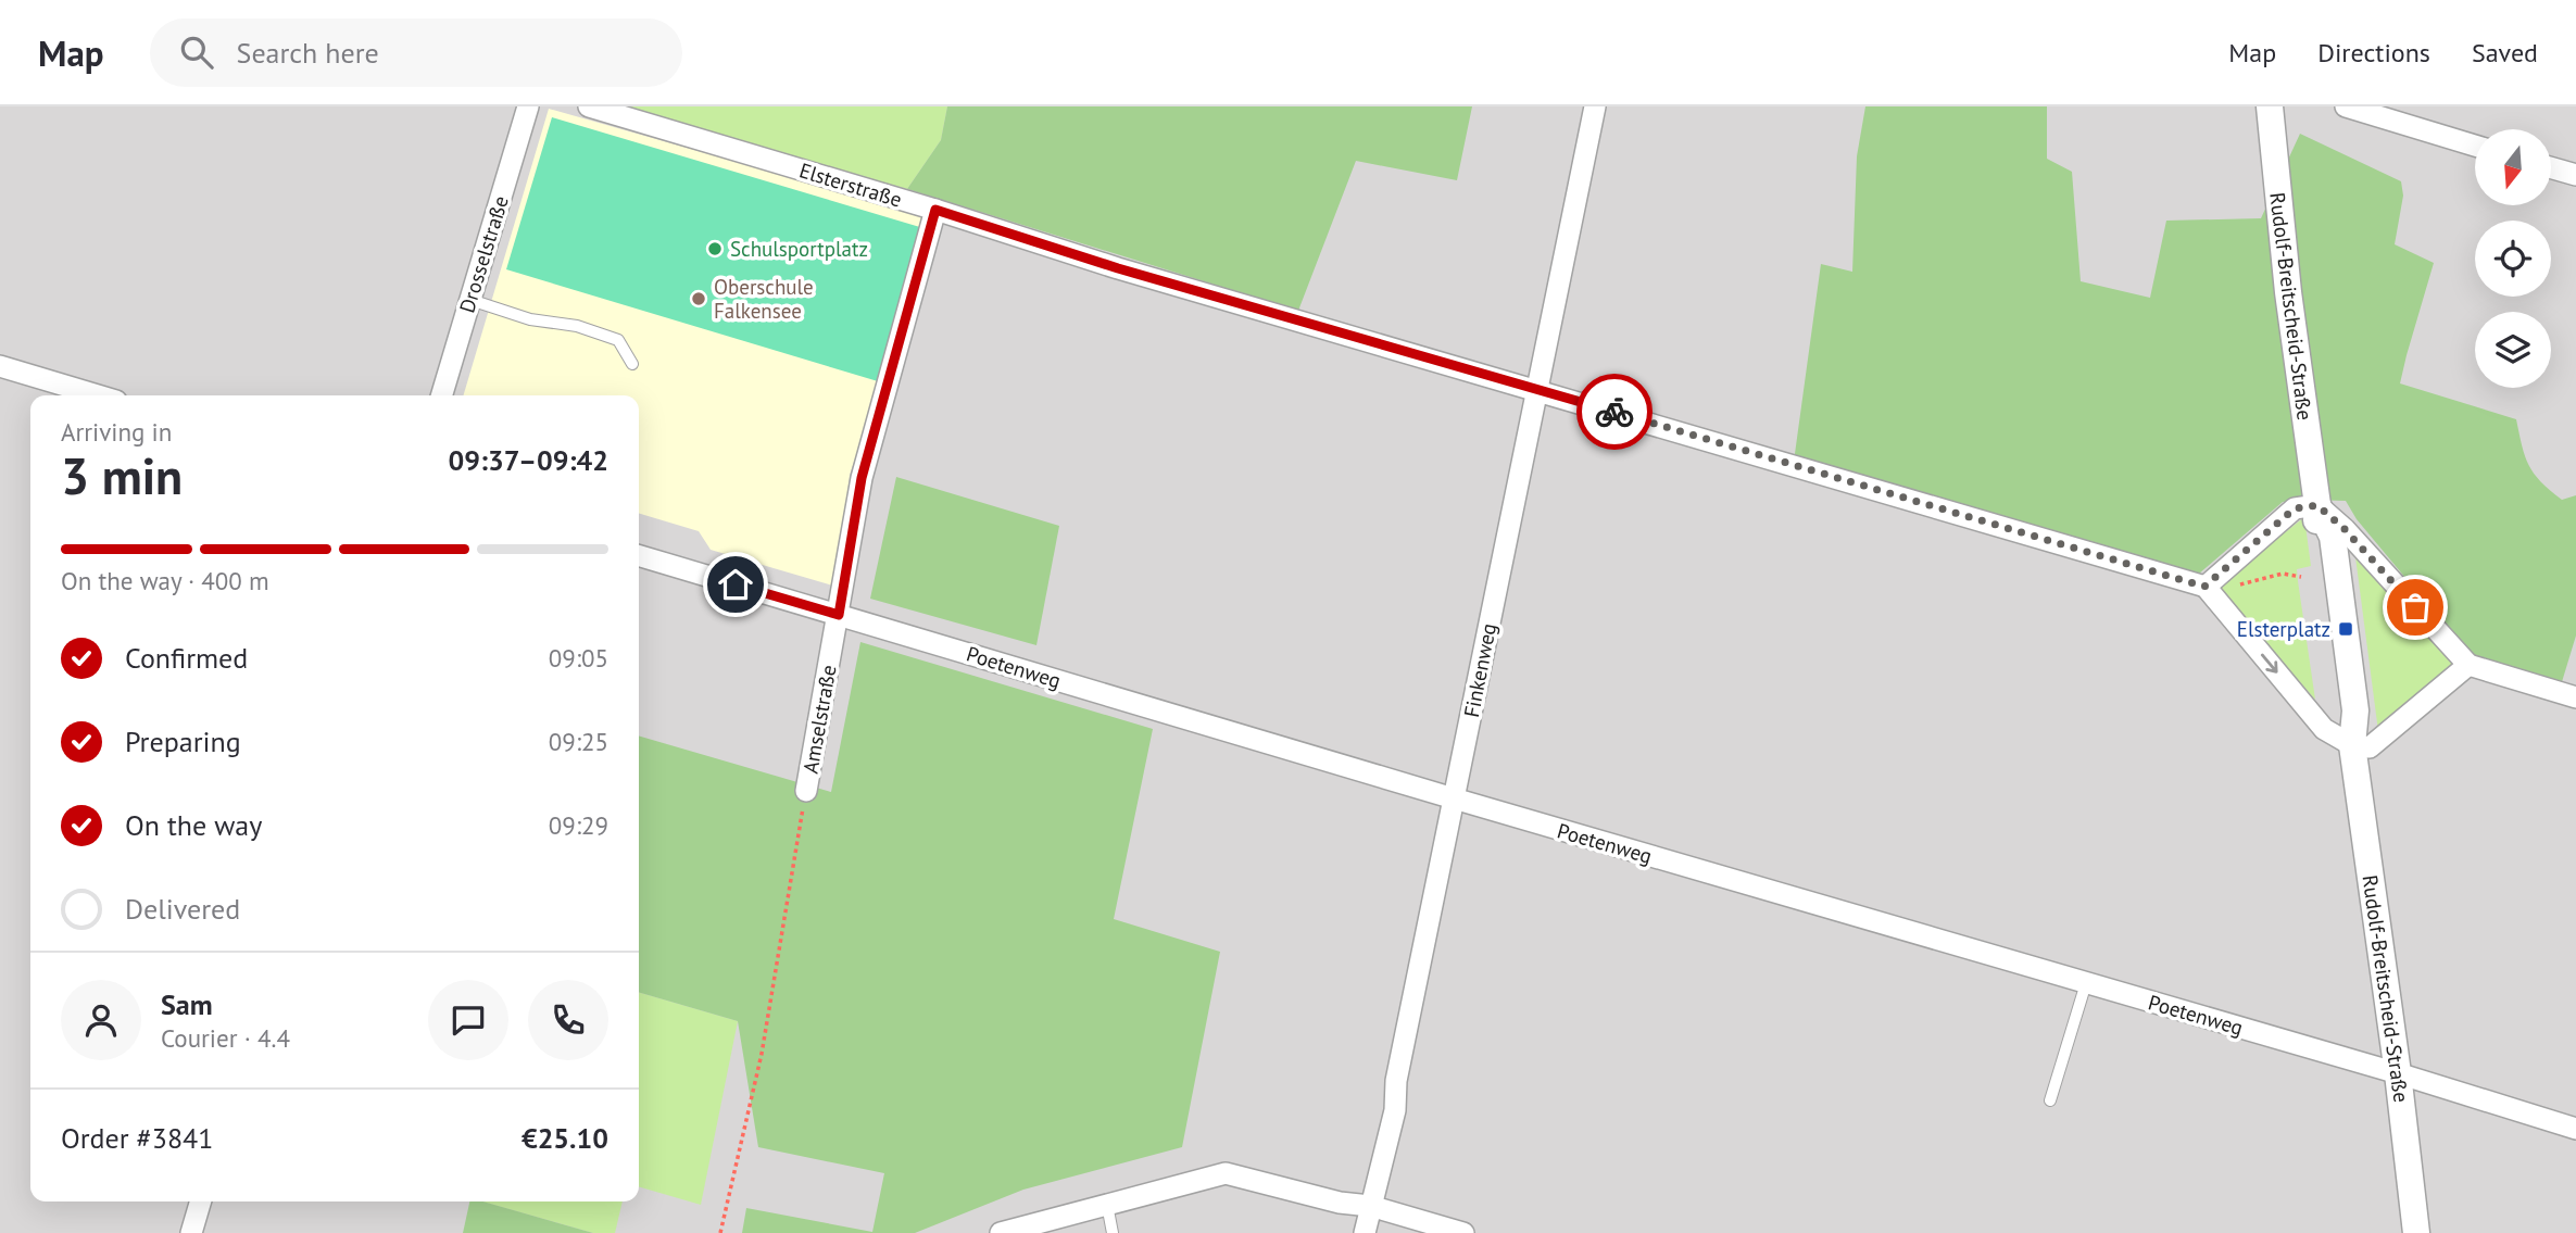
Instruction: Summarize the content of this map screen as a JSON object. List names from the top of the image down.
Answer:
{
  "streets": {
    "street": [
      "Elsterstraße",
      "Drosselstraße",
      "Rudolf-Breitscheid-Straße",
      "Poetenweg",
      "Finkenweg",
      "Amselstraße"
    ]
  },
  "crossings": [
    ["Elsterstraße", "Finkenweg"],
    ["Elsterstraße", "Amselstraße"],
    ["Rudolf-Breitscheid-Straße", "Poetenweg"],
    ["Poetenweg", "Finkenweg"],
    ["Poetenweg", "Amselstraße"]
  ],
  "places": {
    "other": ["Schulsportplatz", "Oberschule Falkensee"],
    "transit": ["Elsterplatz"]
  },
  "north": "bottom",
  "page": {
    "header": "Map",
    "search": "Search here",
    "nav": ["Map", "Directions", "Saved"],
    "heading": ["3 min", "Arriving in", "09:37–09:42"],
    "panel": [
      "Sam",
      "Courier · 4.4",
      "Order #3841",
      "€25.10"
    ],
    "bar": "On the way · 400 m",
    "list": [
      ["Confirmed", "09:05"],
      ["Preparing", "09:25"],
      ["On the way", "09:29"],
      "Delivered"
    ]
  }
}
